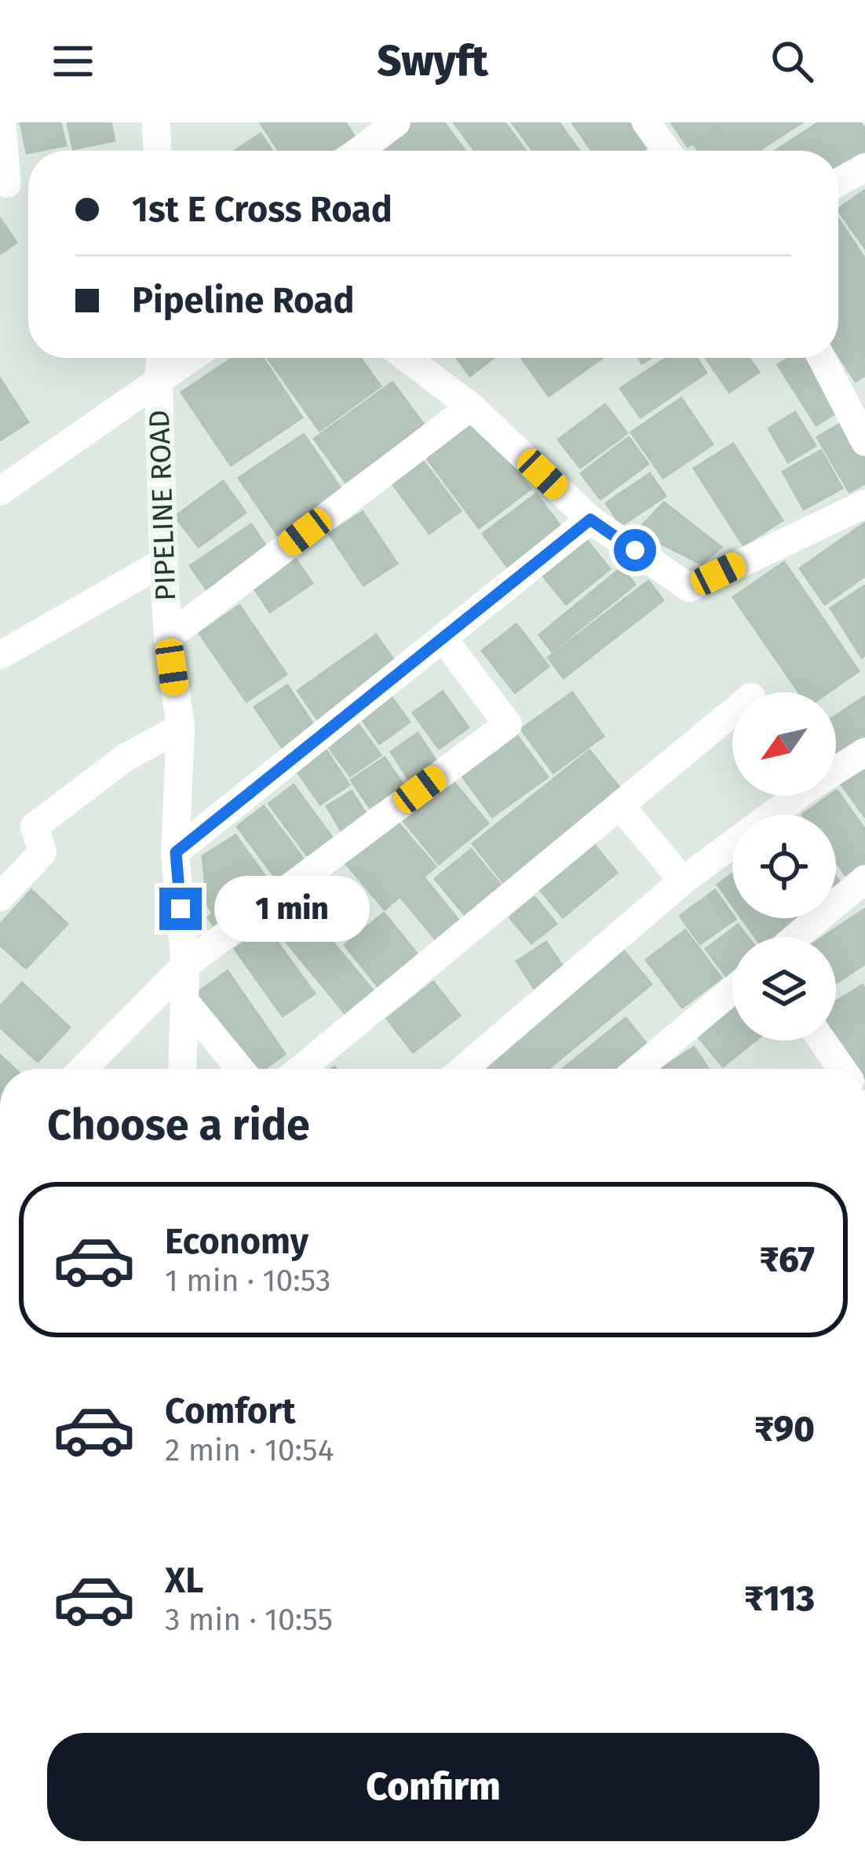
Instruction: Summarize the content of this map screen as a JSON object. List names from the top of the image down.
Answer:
{
  "streets": {
    "street": ["PIPELINE ROAD"]
  },
  "north": "bottom left",
  "page": {
    "header": "Swyft",
    "banner": ["1st E Cross Road", "Pipeline Road"],
    "bubble": "1 min",
    "heading": "Choose a ride",
    "list": [
      {
        "name": "Economy",
        "note": "1 min · 10:53",
        "value": "₹67"
      },
      {
        "name": "Comfort",
        "note": "2 min · 10:54",
        "value": "₹90"
      },
      {
        "name": "XL",
        "note": "3 min · 10:55",
        "value": "₹113"
      }
    ],
    "buttons": "Confirm"
  }
}
